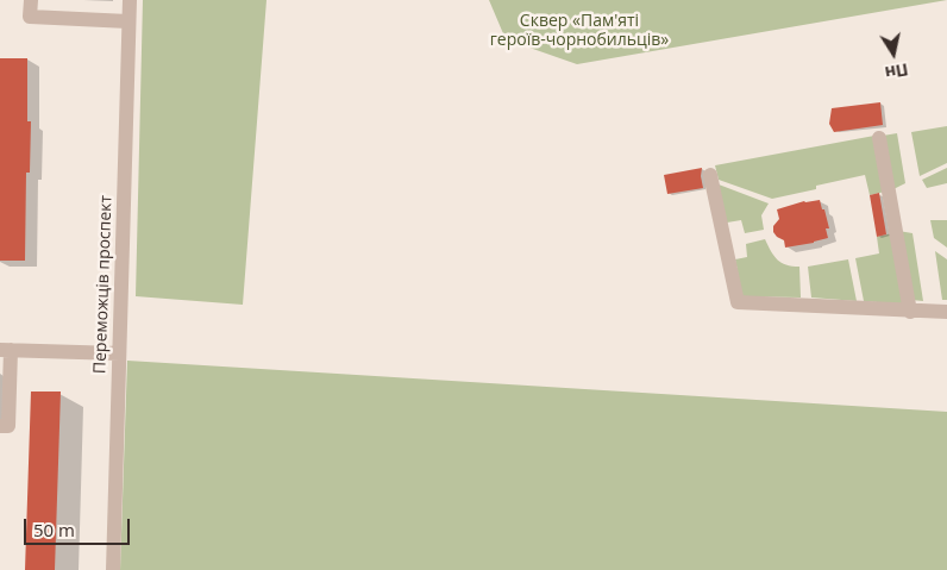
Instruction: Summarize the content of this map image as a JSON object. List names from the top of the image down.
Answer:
{
  "streets": {
    "street": ["Переможців проспект"]
  },
  "parks": ["Сквер «Пам'яті героїв-чорнобильців»"],
  "scale_bar": "50 m",
  "north": "bottom"
}
